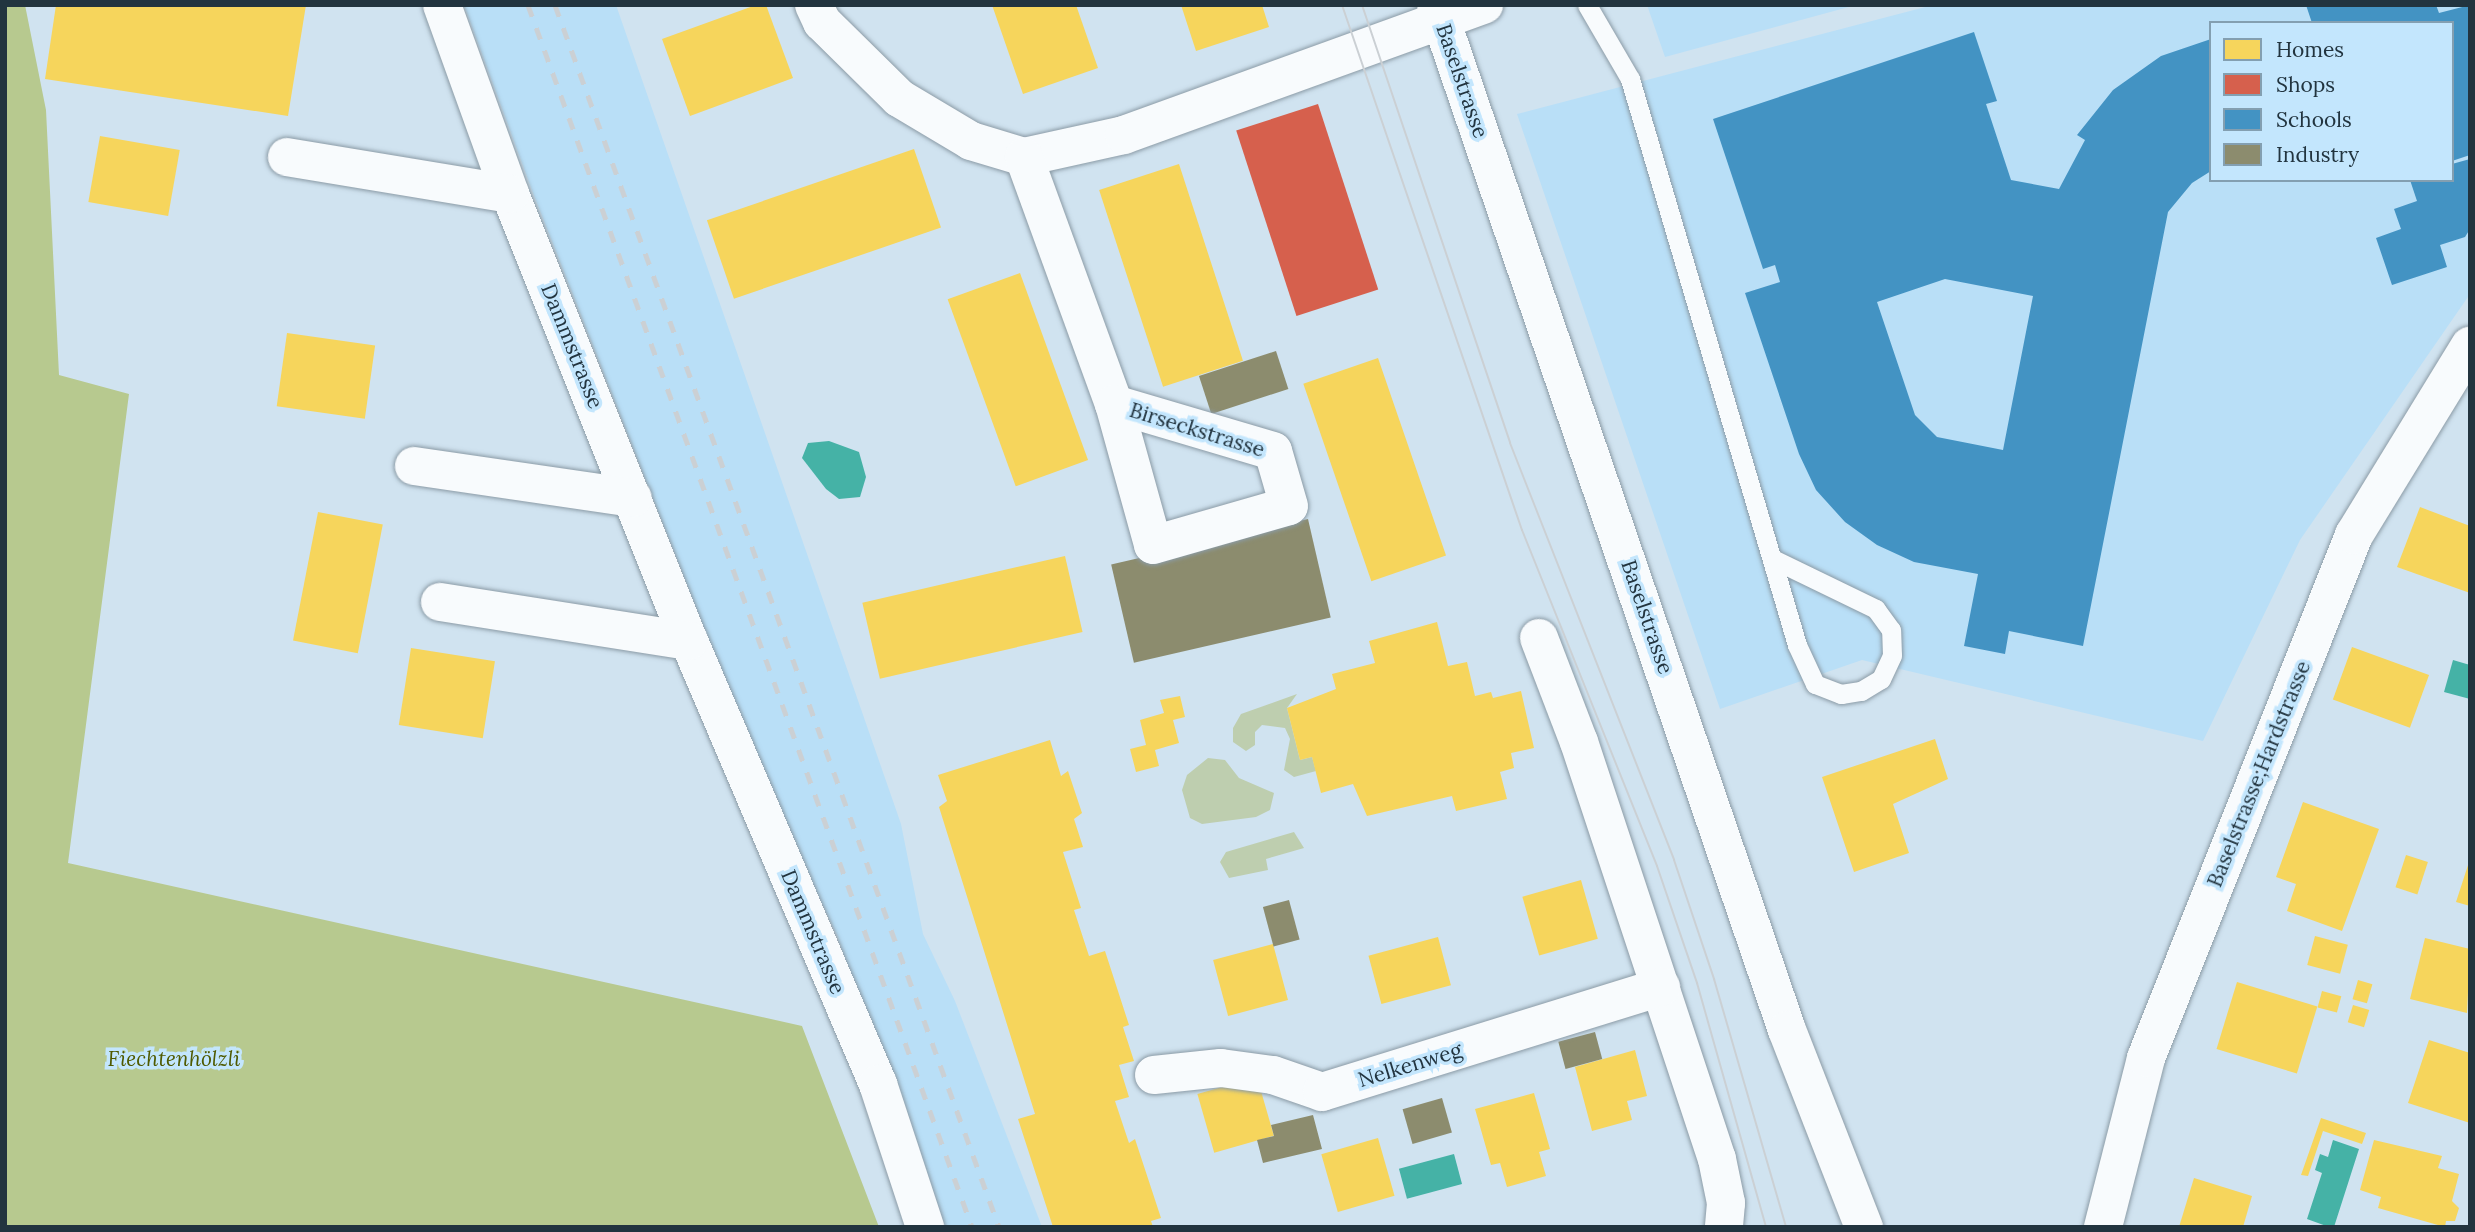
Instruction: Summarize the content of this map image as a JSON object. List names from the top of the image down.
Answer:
{
  "streets": {
    "street": [
      "Baselstrasse",
      "Dammstrasse",
      "Birseckstrasse",
      "Baselstrasse;Hardstrasse",
      "Nelkenweg"
    ]
  },
  "parks": ["Fiechtenhölzli"],
  "legend": [
    "Homes",
    "Shops",
    "Schools",
    "Industry"
  ]
}
